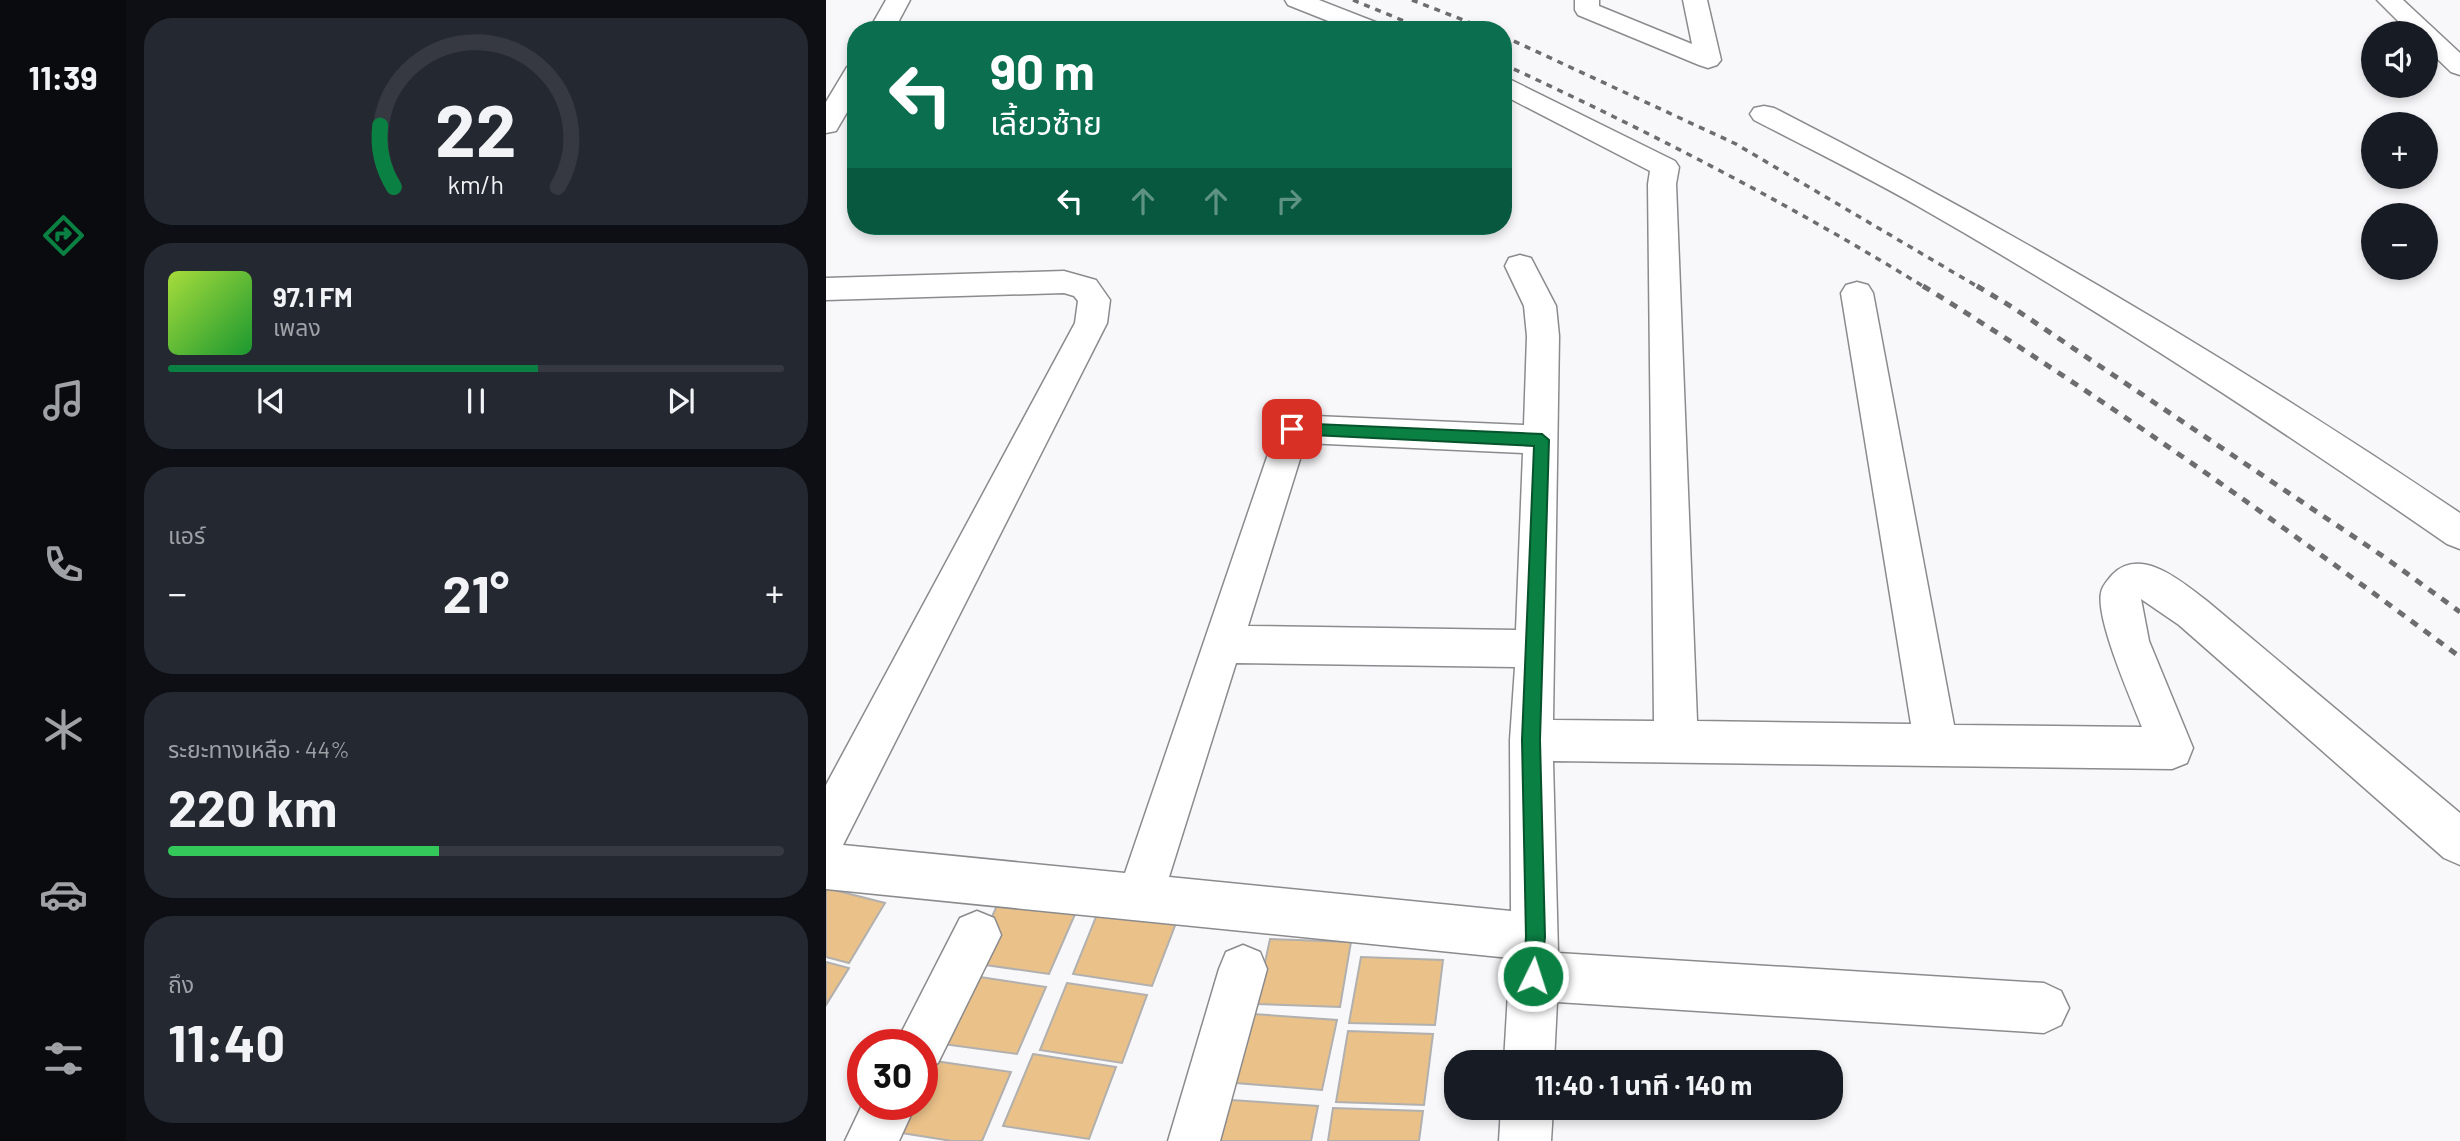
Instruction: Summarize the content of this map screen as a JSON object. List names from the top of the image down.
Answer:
{
  "page": {
    "tabs": "11:39",
    "map_buttons": ["+", "−"],
    "turn": ["90 m", "เลี้ยวซ้าย"],
    "song": ["97.1 FM", "เพลง"],
    "tile": [
      "แอร์",
      ["ระยะทางเหลือ · 44%", "220 km"],
      ["ถึง", "11:40"]
    ],
    "heat": ["−", "21°", "+"],
    "limit": "30",
    "trip": "11:40 · 1 นาที · 140 m",
    "gauge": ["22", "km/h"]
  }
}
